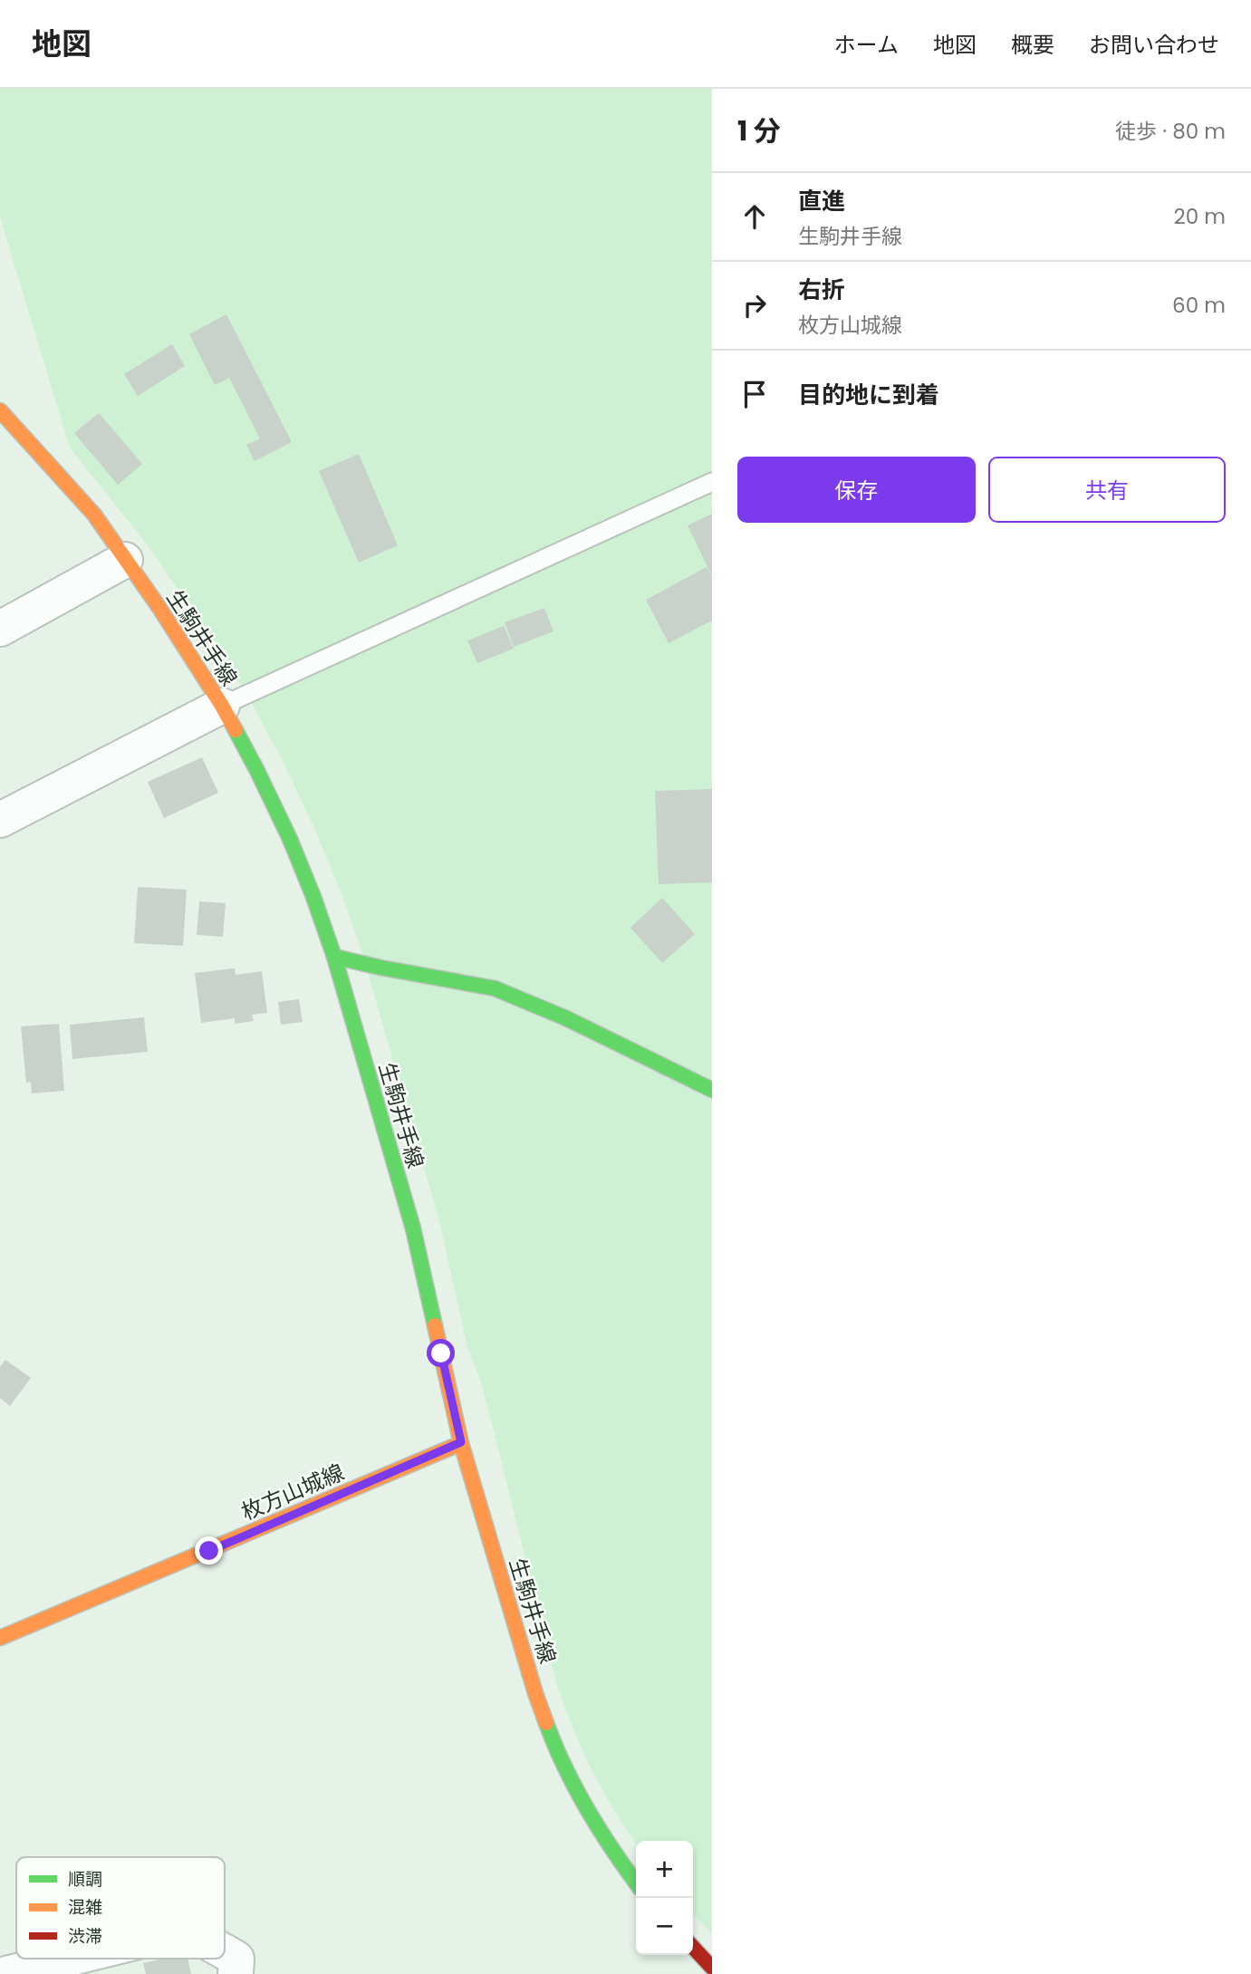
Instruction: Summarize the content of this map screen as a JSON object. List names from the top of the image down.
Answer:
{
  "streets": {
    "main road": ["生駒井手線", "枚方山城線"]
  },
  "crossings": [
    ["生駒井手線", "枚方山城線"]
  ],
  "legend": ["順調", "混雑", "渋滞"],
  "page": {
    "header": "地図",
    "nav": [
      "ホーム",
      "地図",
      "概要",
      "お問い合わせ"
    ],
    "heading": ["1 分", "徒歩 · 80 m"],
    "list": [
      ["直進", "生駒井手線", "20 m"],
      ["右折", "枚方山城線", "60 m"],
      "目的地に到着"
    ],
    "buttons": ["保存", "共有"],
    "map_buttons": ["+", "−"]
  }
}
